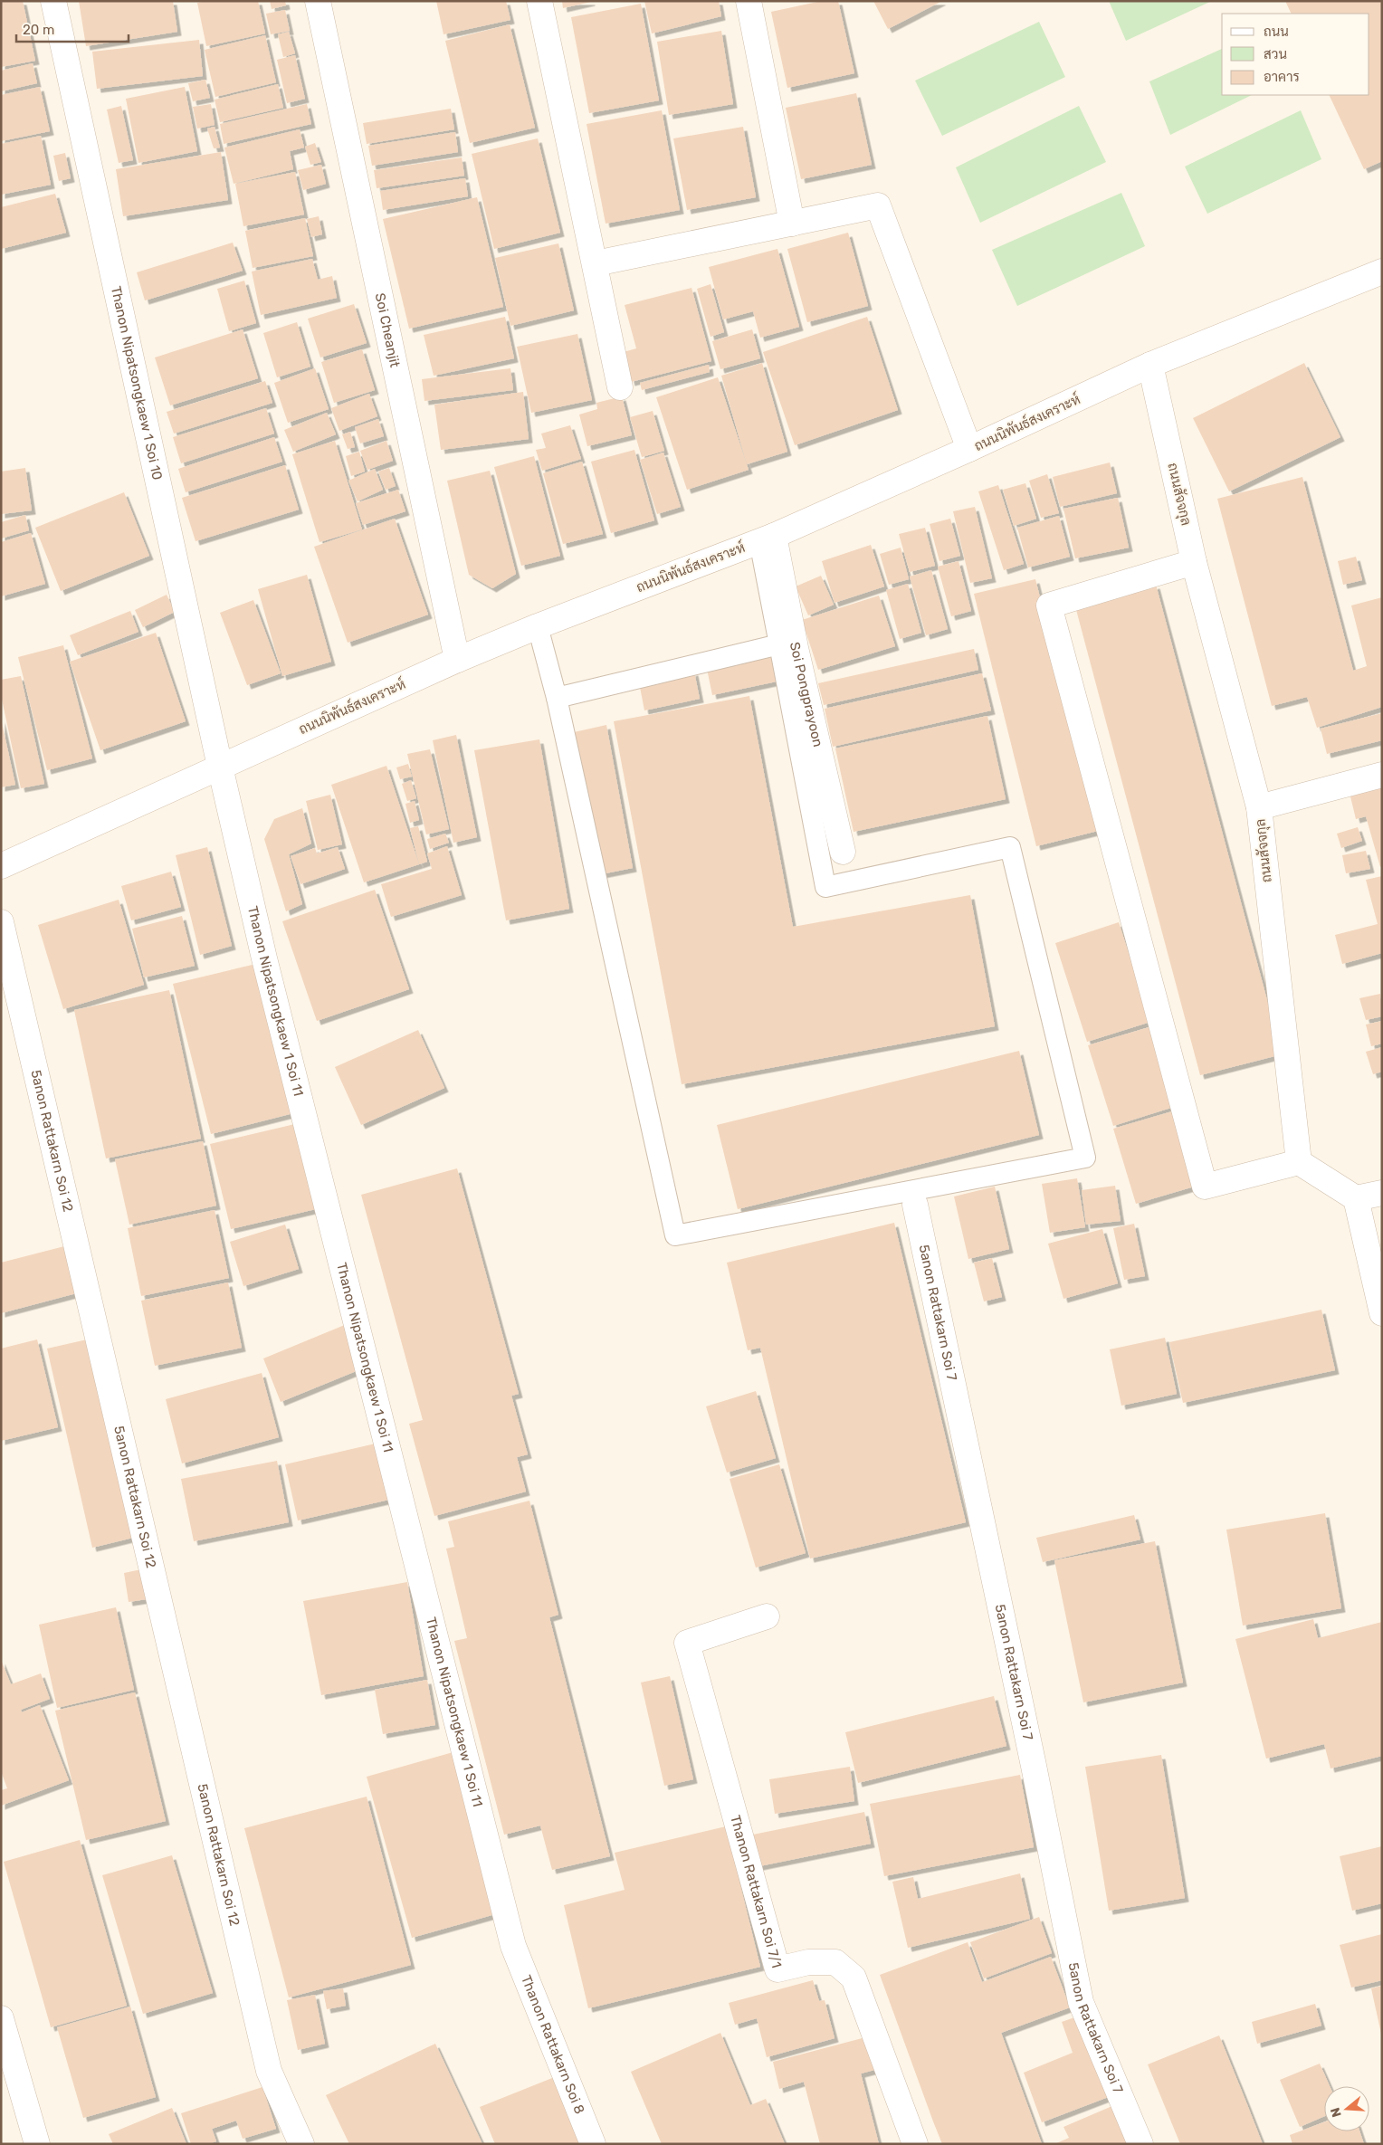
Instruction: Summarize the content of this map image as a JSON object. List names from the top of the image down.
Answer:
{
  "streets": {
    "street": [
      "Soi Cheanjit",
      "Thanon Nipatsongkaew 1 Soi 10",
      "ถนนนิพันธ์สงเคราะห์",
      "ถนนสัจจกุล",
      "Soi Pongprayoon",
      "Thanon Nipatsongkaew 1 Soi 11",
      "5anon Rattakarn Soi 12",
      "5anon Rattakarn Soi 7",
      "Thanon Rattakarn Soi 7/1",
      "Thanon Rattakarn Soi 8"
    ]
  },
  "crossings": [
    ["Soi Cheanjit", "ถนนนิพันธ์สงเคราะห์"],
    ["Thanon Nipatsongkaew 1 Soi 10", "ถนนนิพันธ์สงเคราะห์"],
    ["Thanon Nipatsongkaew 1 Soi 10", "Thanon Nipatsongkaew 1 Soi 11"],
    ["ถนนนิพันธ์สงเคราะห์", "ถนนสัจจกุล"],
    ["ถนนนิพันธ์สงเคราะห์", "Soi Pongprayoon"],
    ["ถนนนิพันธ์สงเคราะห์", "Thanon Nipatsongkaew 1 Soi 11"],
    ["Thanon Nipatsongkaew 1 Soi 11", "Thanon Rattakarn Soi 8"]
  ],
  "legend": ["ถนน", "สวน", "อาคาร"],
  "scale_bar": "20 m",
  "north": "left"
}
